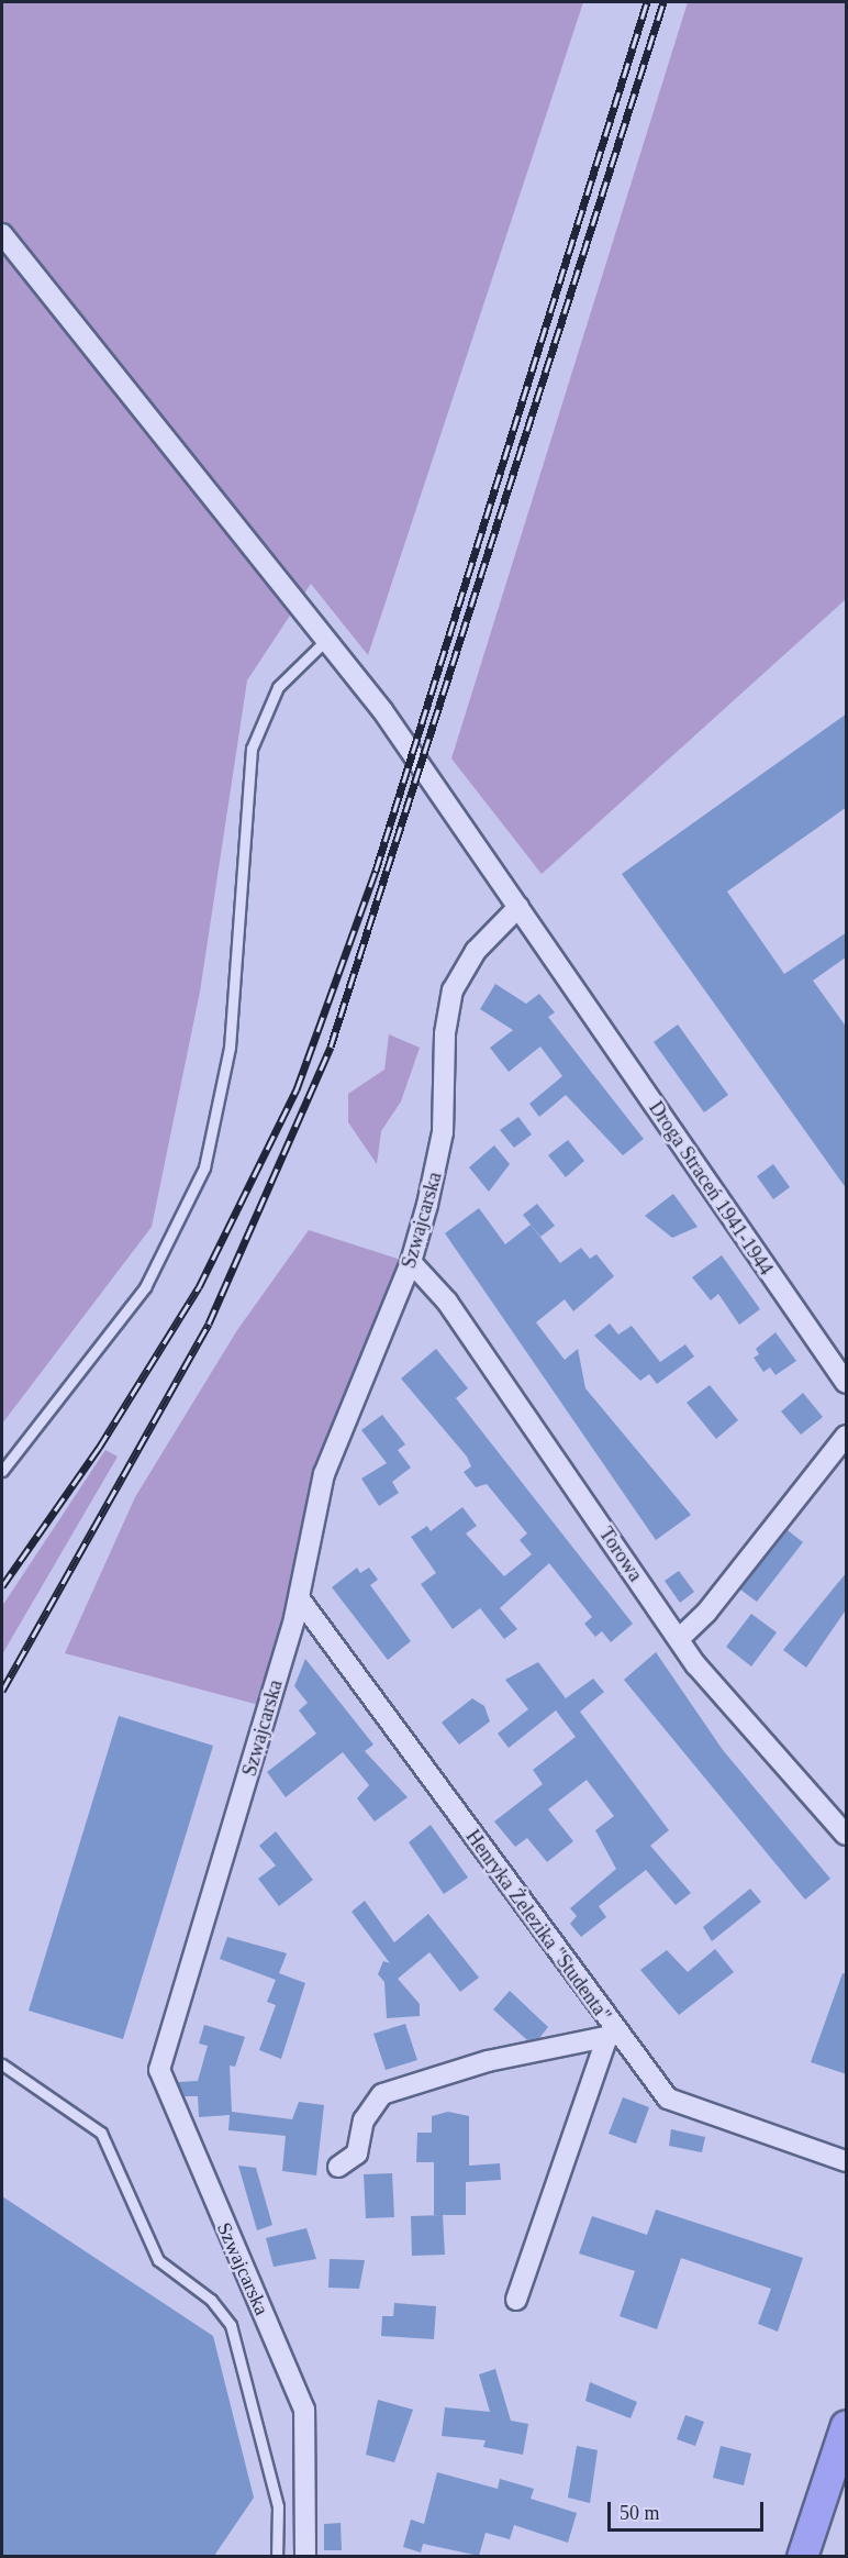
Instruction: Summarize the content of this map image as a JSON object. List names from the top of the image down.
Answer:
{
  "streets": {
    "street": [
      "Droga Straceń 1941-1944",
      "Szwajcarska",
      "Torowa",
      "Henryka Żelezika \"Studenta\""
    ]
  },
  "crossings": [
    ["Droga Straceń 1941-1944", "Szwajcarska"],
    ["Szwajcarska", "Torowa"],
    ["Szwajcarska", "Henryka Żelezika \"Studenta\""]
  ],
  "scale_bar": "50 m"
}
